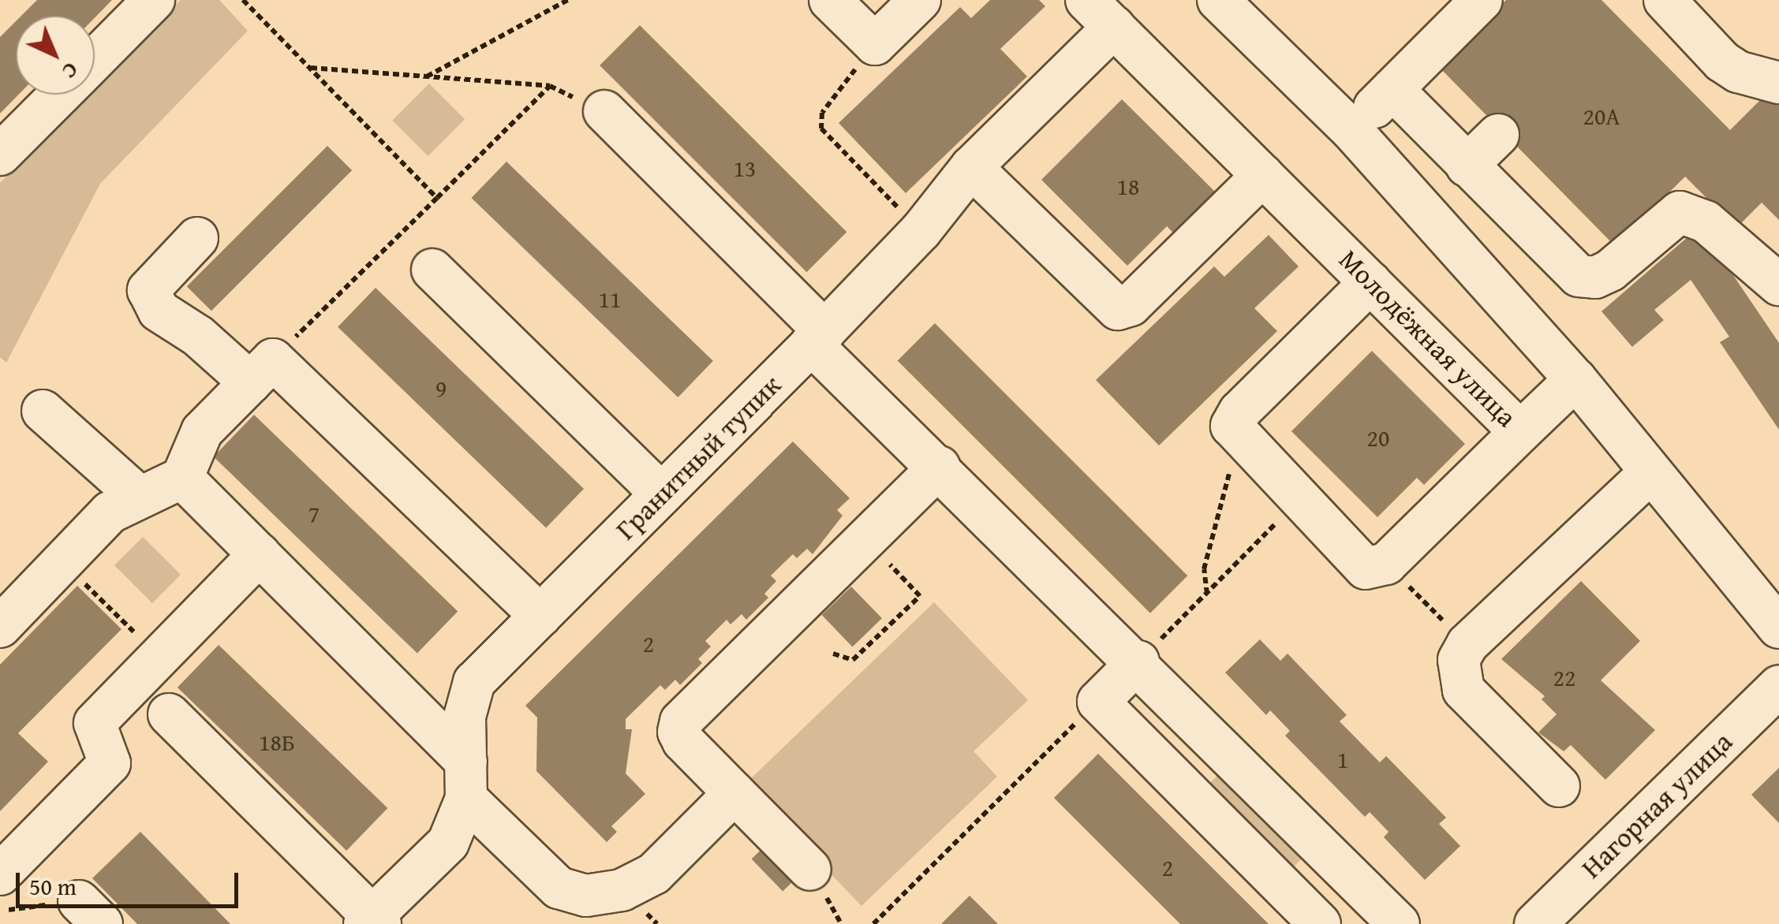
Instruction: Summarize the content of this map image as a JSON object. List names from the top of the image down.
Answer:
{
  "streets": {
    "street": ["Молодёжная улица", "Гранитный тупик", "Нагорная улица"]
  },
  "crossings": [
    ["Молодёжная улица", "Гранитный тупик"]
  ],
  "house_numbers": [
    "20А",
    "13",
    "18",
    "11",
    "9",
    "20",
    "7",
    "2",
    "22",
    "18Б",
    "1",
    "2"
  ],
  "scale_bar": "50 m",
  "north": "bottom right"
}
